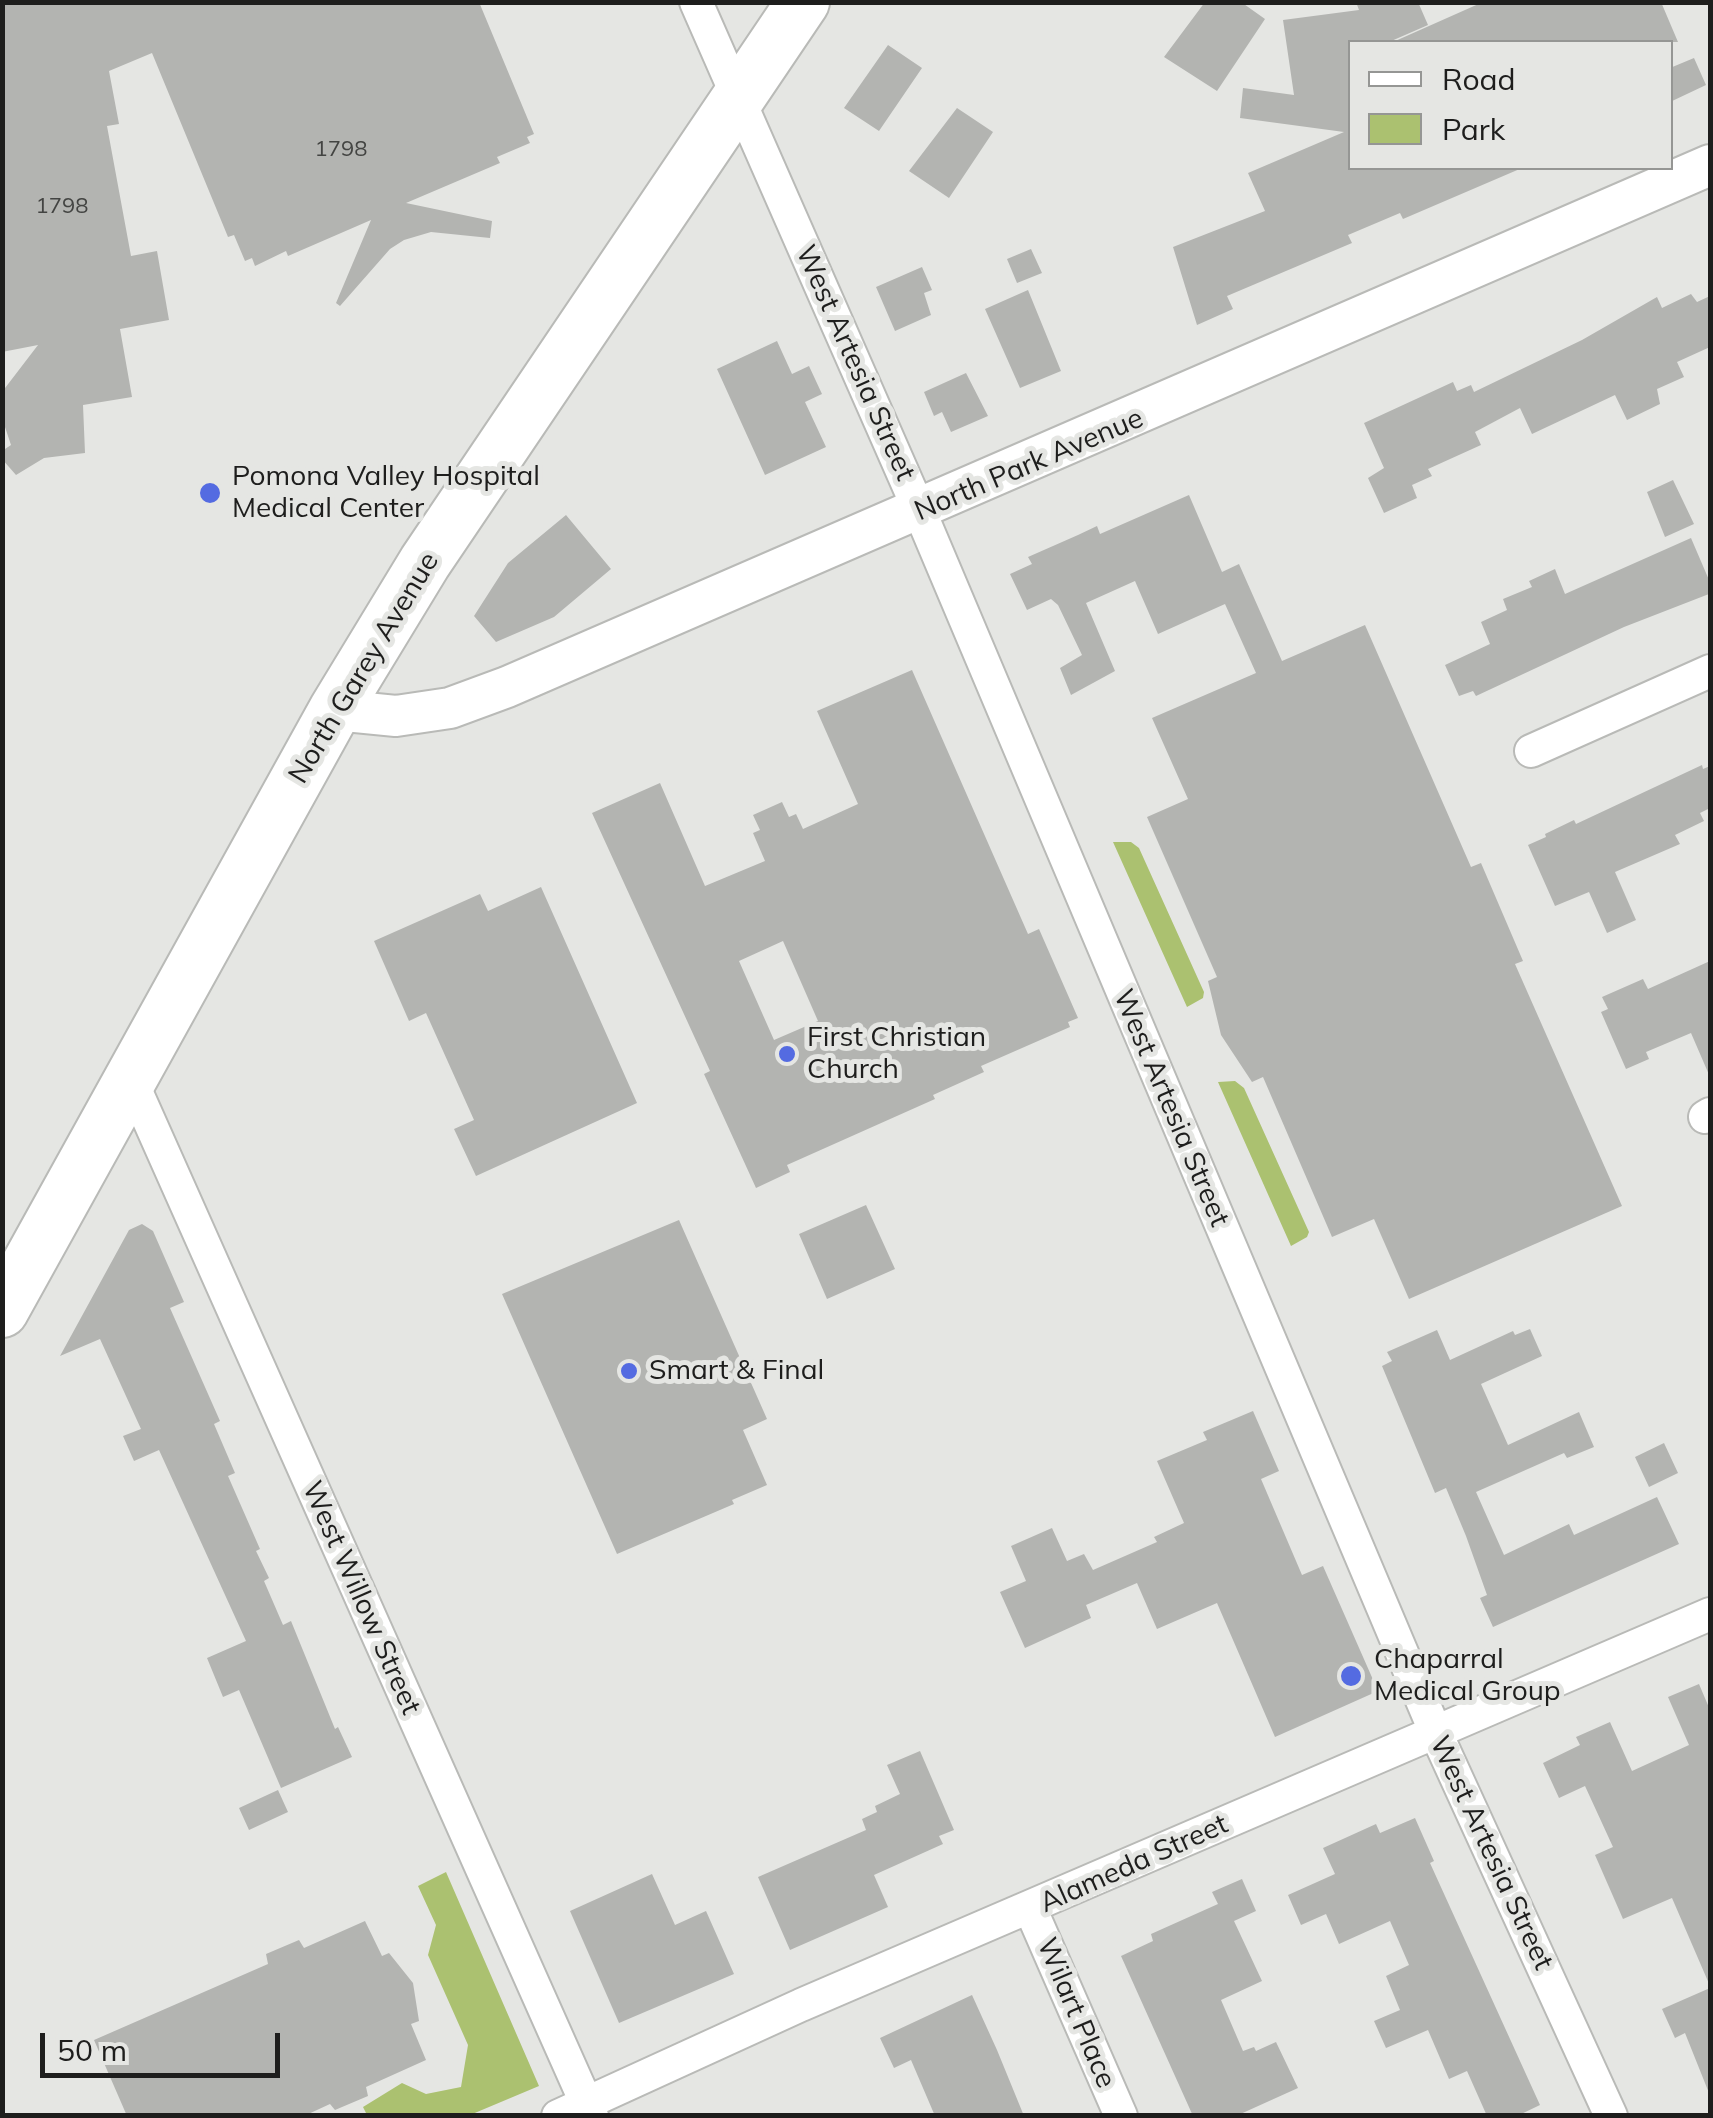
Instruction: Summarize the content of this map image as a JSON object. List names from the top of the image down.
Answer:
{
  "streets": {
    "main road": ["North Garey Avenue"],
    "street": [
      "West Artesia Street",
      "North Park Avenue",
      "West Willow Street",
      "Alameda Street",
      "Wilart Place"
    ]
  },
  "crossings": [
    ["West Artesia Street", "North Park Avenue"],
    ["West Artesia Street", "North Garey Avenue"],
    ["West Artesia Street", "Alameda Street"],
    ["North Park Avenue", "North Garey Avenue"],
    ["North Garey Avenue", "West Willow Street"],
    ["West Willow Street", "Alameda Street"],
    ["Alameda Street", "Wilart Place"]
  ],
  "places": [
    "Pomona Valley Hospital Medical Center",
    "First Christian Church",
    "Smart & Final",
    "Chaparral Medical Group"
  ],
  "house_numbers": ["1798", "1798"],
  "legend": ["Road", "Park"],
  "scale_bar": "50 m"
}
